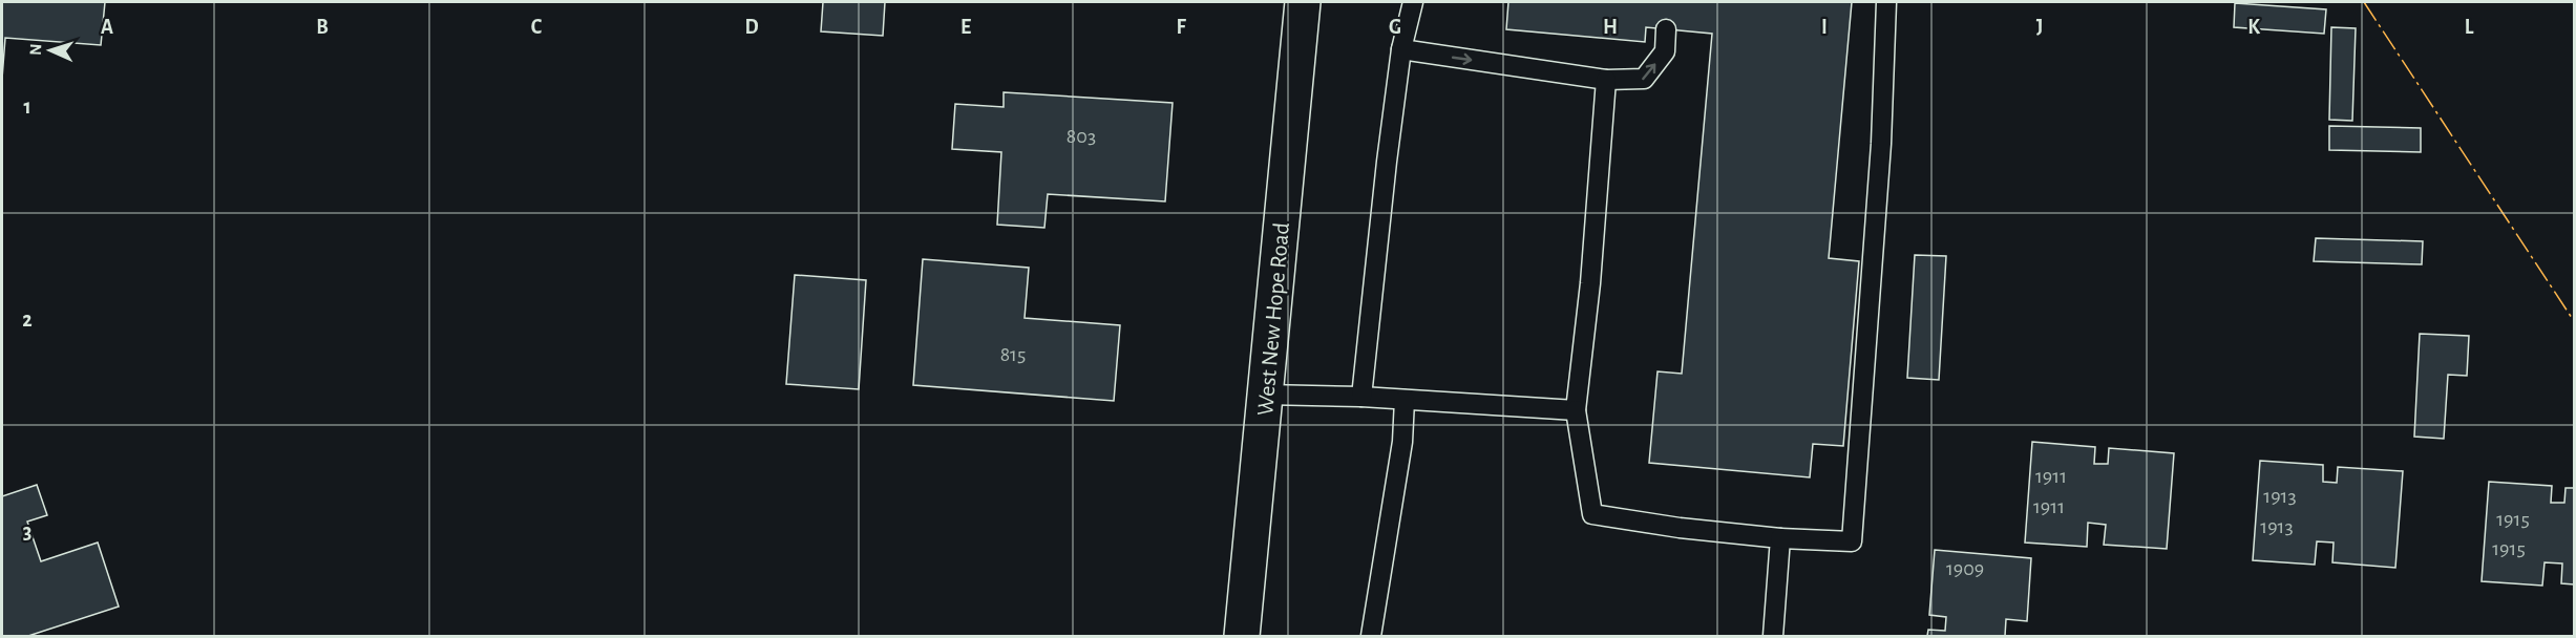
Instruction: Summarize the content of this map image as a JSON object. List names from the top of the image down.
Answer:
{
  "streets": {
    "main road": ["West New Hope Road"]
  },
  "house_numbers": [
    "803",
    "815",
    "1911",
    "1913",
    "1911",
    "1915",
    "1913",
    "1915",
    "1909"
  ],
  "north": "left",
  "grid": {
    "columns": [
      "A",
      "B",
      "C",
      "D",
      "E",
      "F",
      "G",
      "H",
      "I",
      "J",
      "K",
      "L"
    ],
    "rows": ["1", "2", "3"]
  }
}
